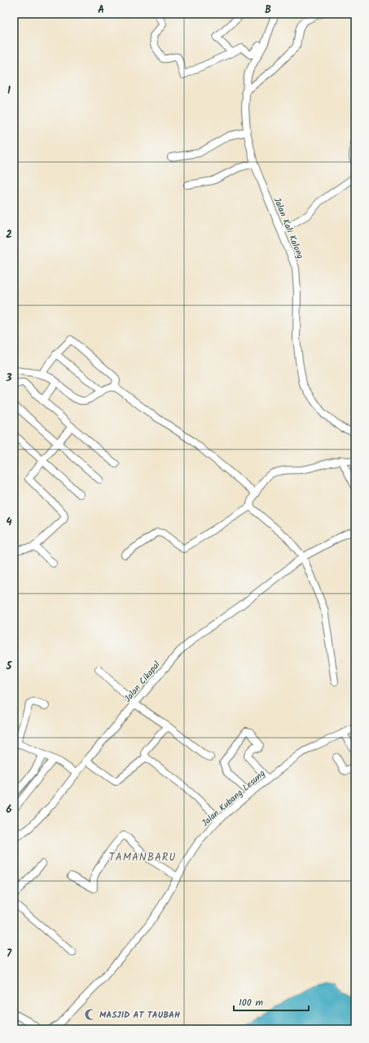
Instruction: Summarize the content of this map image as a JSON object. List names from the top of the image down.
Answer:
{
  "streets": {
    "street": ["Jalan Kali Kalong", "Jalan Cikapal", "Jalan Kubang Lesung"]
  },
  "districts": ["TAMANBARU"],
  "places": {
    "mosque": ["MASJID AT TAUBAH"]
  },
  "scale_bar": "100 m",
  "grid": {
    "columns": ["A", "B"],
    "rows": [
      "1",
      "2",
      "3",
      "4",
      "5",
      "6",
      "7"
    ]
  }
}
